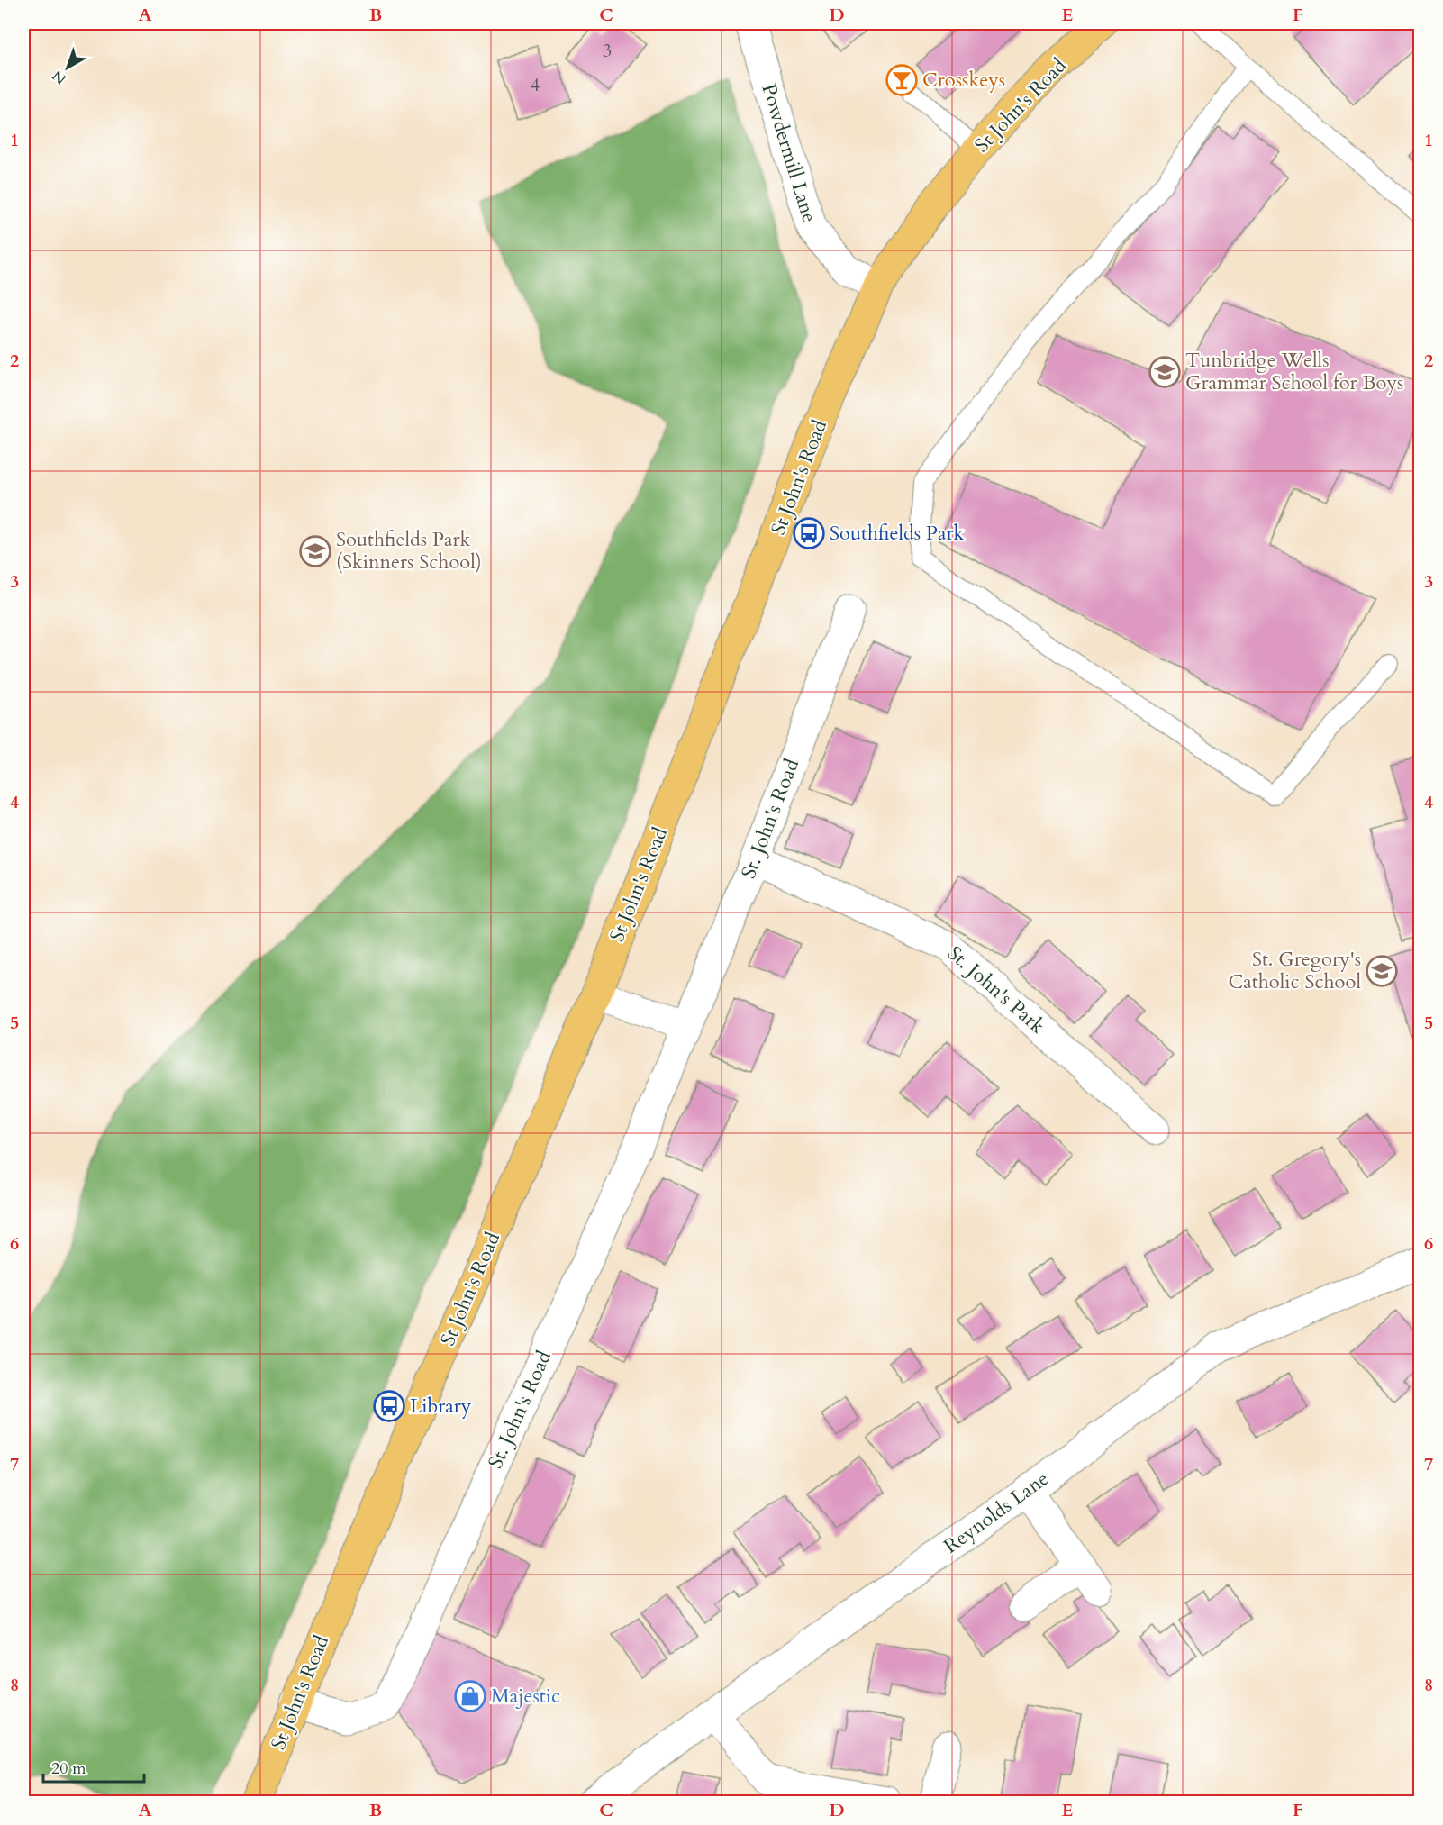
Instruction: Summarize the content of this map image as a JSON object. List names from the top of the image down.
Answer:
{
  "streets": {
    "highway": ["St John's Road"],
    "street": [
      "Powdermill Lane",
      "St. John's Road",
      "St. John's Park",
      "Reynolds Lane"
    ]
  },
  "crossings": [
    ["St John's Road", "Powdermill Lane"],
    ["St John's Road", "St. John's Road"],
    ["St. John's Road", "St. John's Park"]
  ],
  "places": {
    "bar": ["Crosskeys"],
    "school or university": ["Tunbridge Wells Grammar School for Boys", "Southfields Park (Skinners School)", "St. Gregory's Catholic School"],
    "bus stop": ["Southfields Park", "Library"],
    "shop": ["Majestic"]
  },
  "house_numbers": ["3", "4"],
  "scale_bar": "20 m",
  "north": "bottom left",
  "grid": {
    "columns": [
      "A",
      "B",
      "C",
      "D",
      "E",
      "F"
    ],
    "rows": [
      "1",
      "2",
      "3",
      "4",
      "5",
      "6",
      "7",
      "8"
    ]
  }
}
